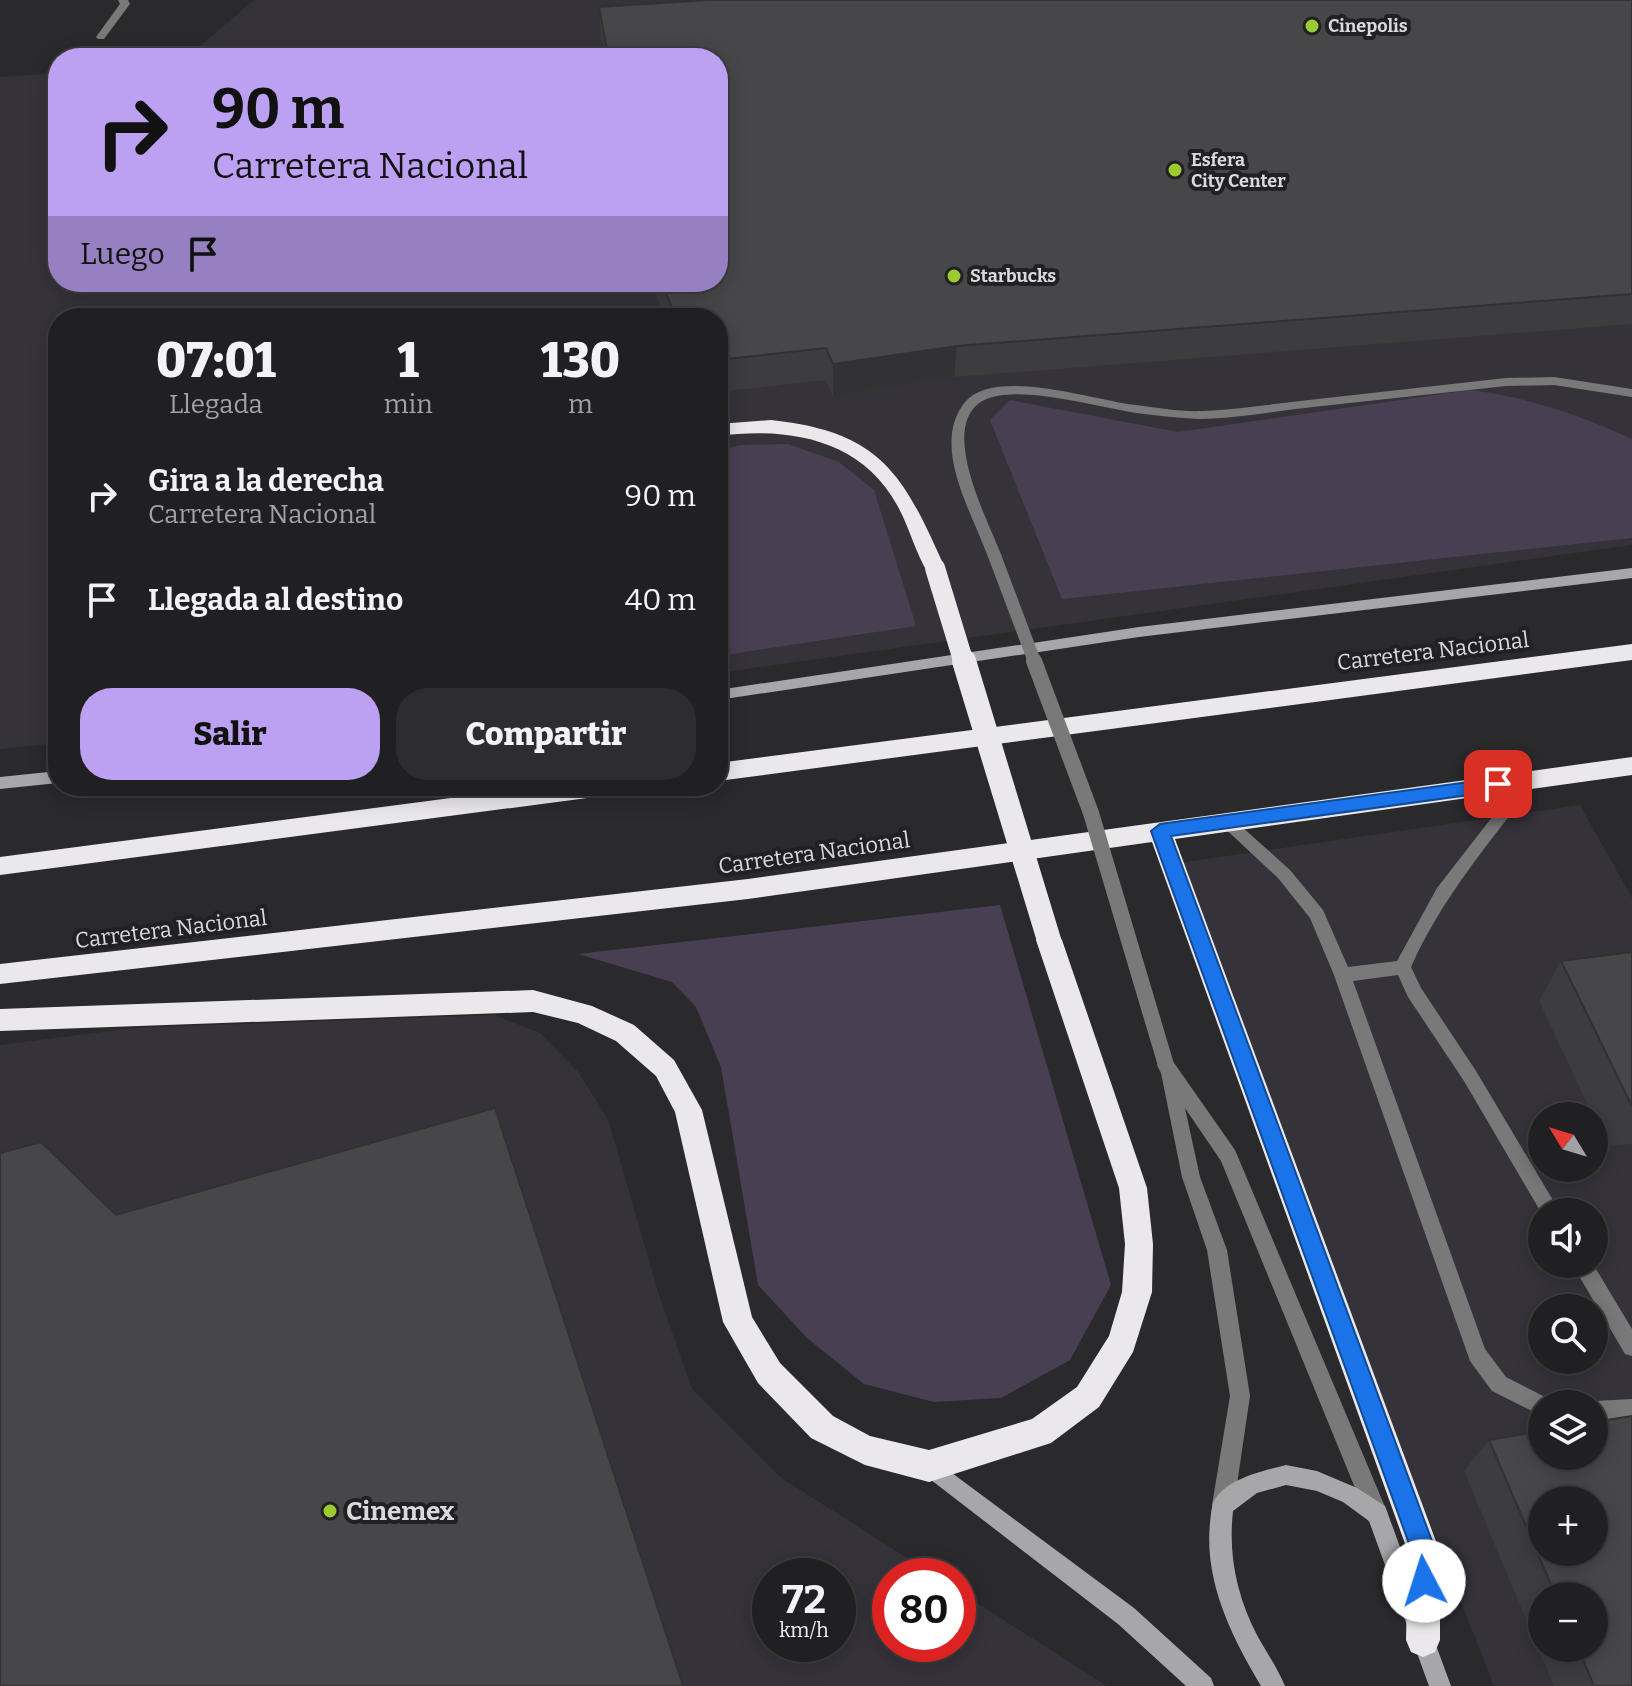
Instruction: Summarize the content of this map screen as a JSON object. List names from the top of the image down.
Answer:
{
  "streets": {
    "highway": ["Carretera Nacional"]
  },
  "places": [
    "Cinepolis",
    "Esfera City Center",
    "Starbucks",
    "Cinemex"
  ],
  "north": "top left",
  "page": {
    "turn": ["90 m", "Carretera Nacional"],
    "then": "Luego",
    "eta": [
      "07:01",
      "Llegada",
      "1",
      "min",
      "130",
      "m"
    ],
    "list": [
      {
        "name": "Gira a la derecha",
        "note": "Carretera Nacional",
        "value": "90 m"
      },
      {
        "name": "Llegada al destino",
        "value": "40 m"
      }
    ],
    "buttons": ["Salir", "Compartir"],
    "map_buttons": ["+", "−"],
    "speed": "72 km/h",
    "limit": "80"
  }
}
